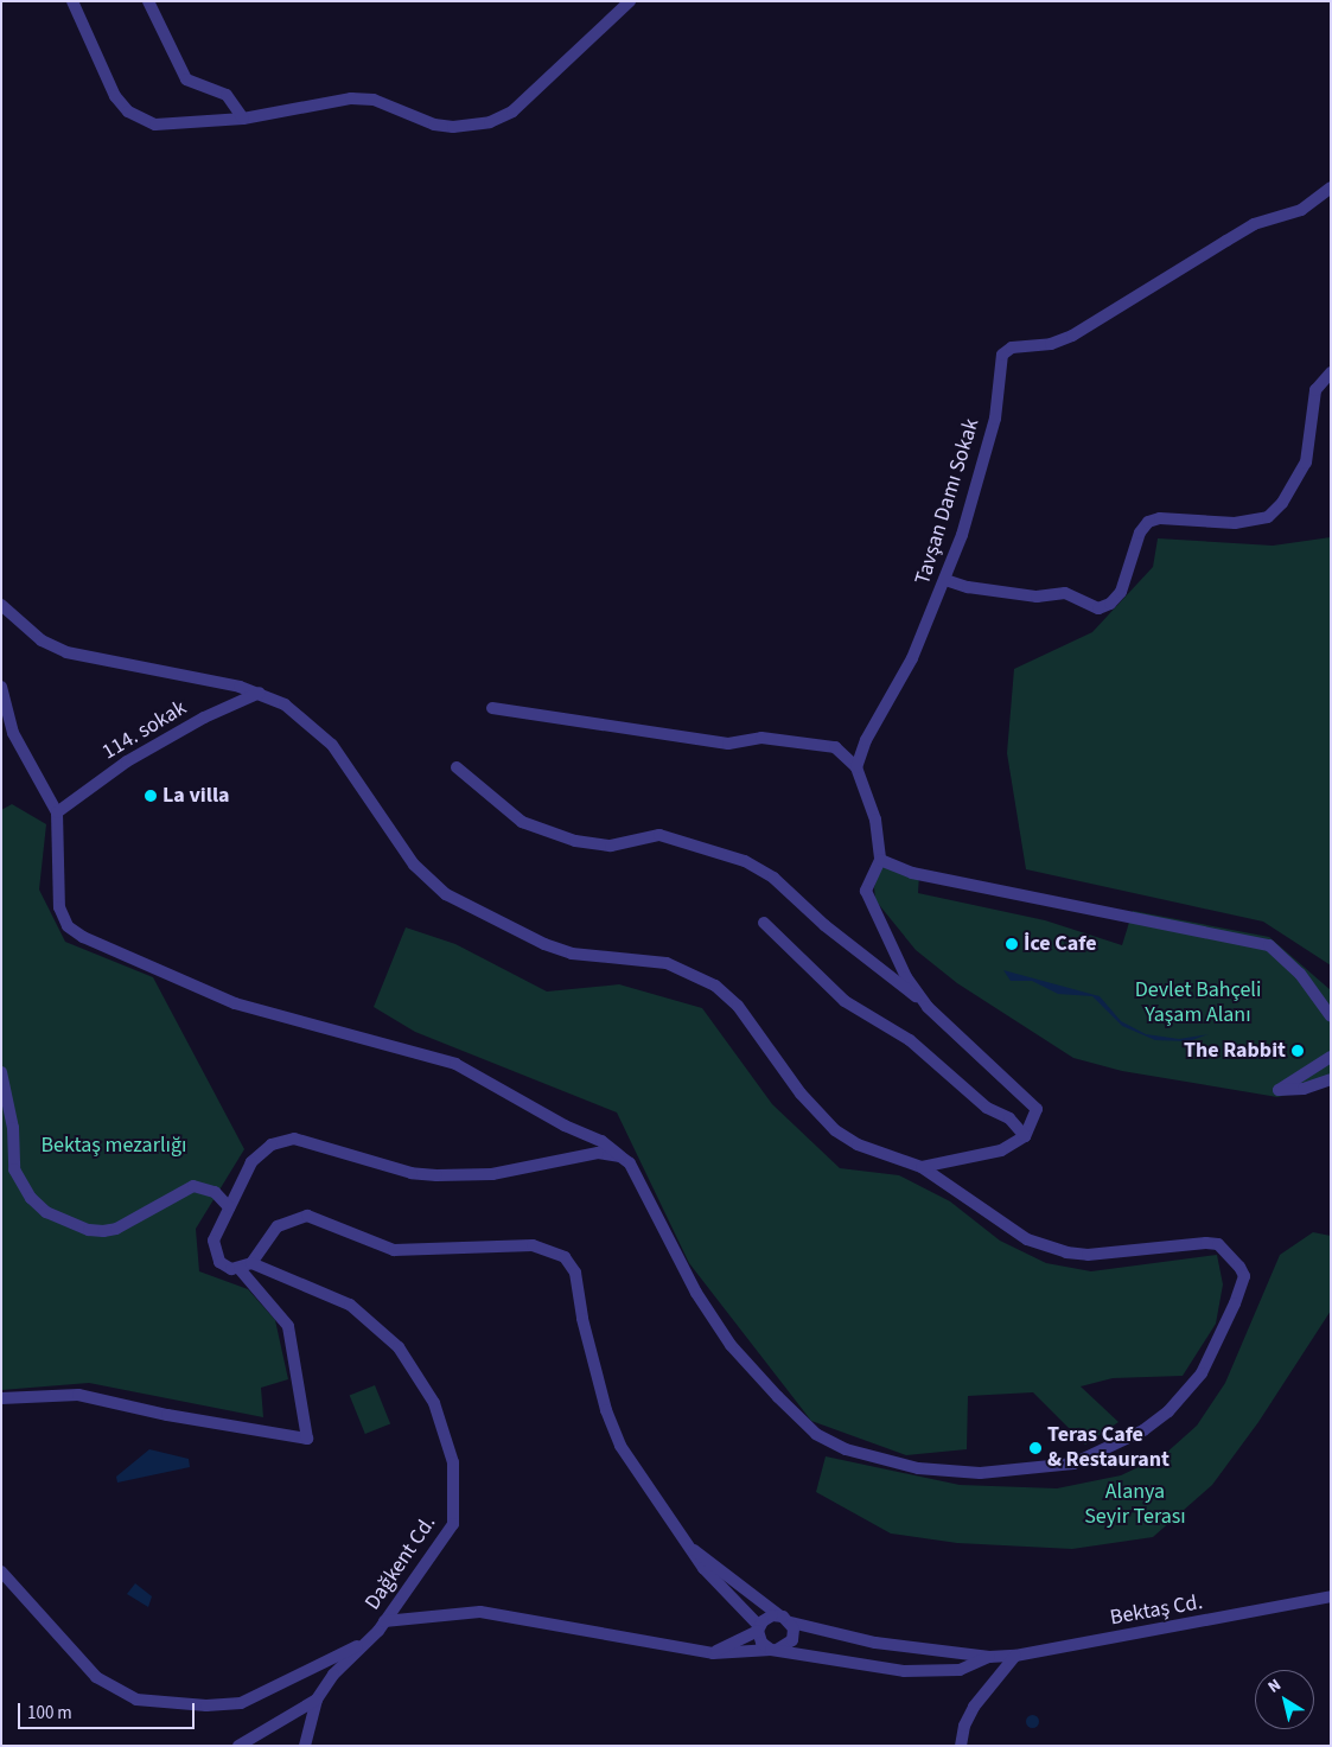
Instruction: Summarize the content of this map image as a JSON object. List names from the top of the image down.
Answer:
{
  "streets": {
    "street": [
      "Tavşan Damı Sokak",
      "114. sokak",
      "Dağkent Cd.",
      "Bektaş Cd."
    ]
  },
  "parks": ["Devlet Bahçeli Yaşam Alanı", "Bektaş mezarlığı", "Alanya Seyir Terası"],
  "places": [
    "La villa",
    "İce Cafe",
    "The Rabbit",
    "Teras Cafe & Restaurant"
  ],
  "scale_bar": "100 m",
  "north": "top left"
}
